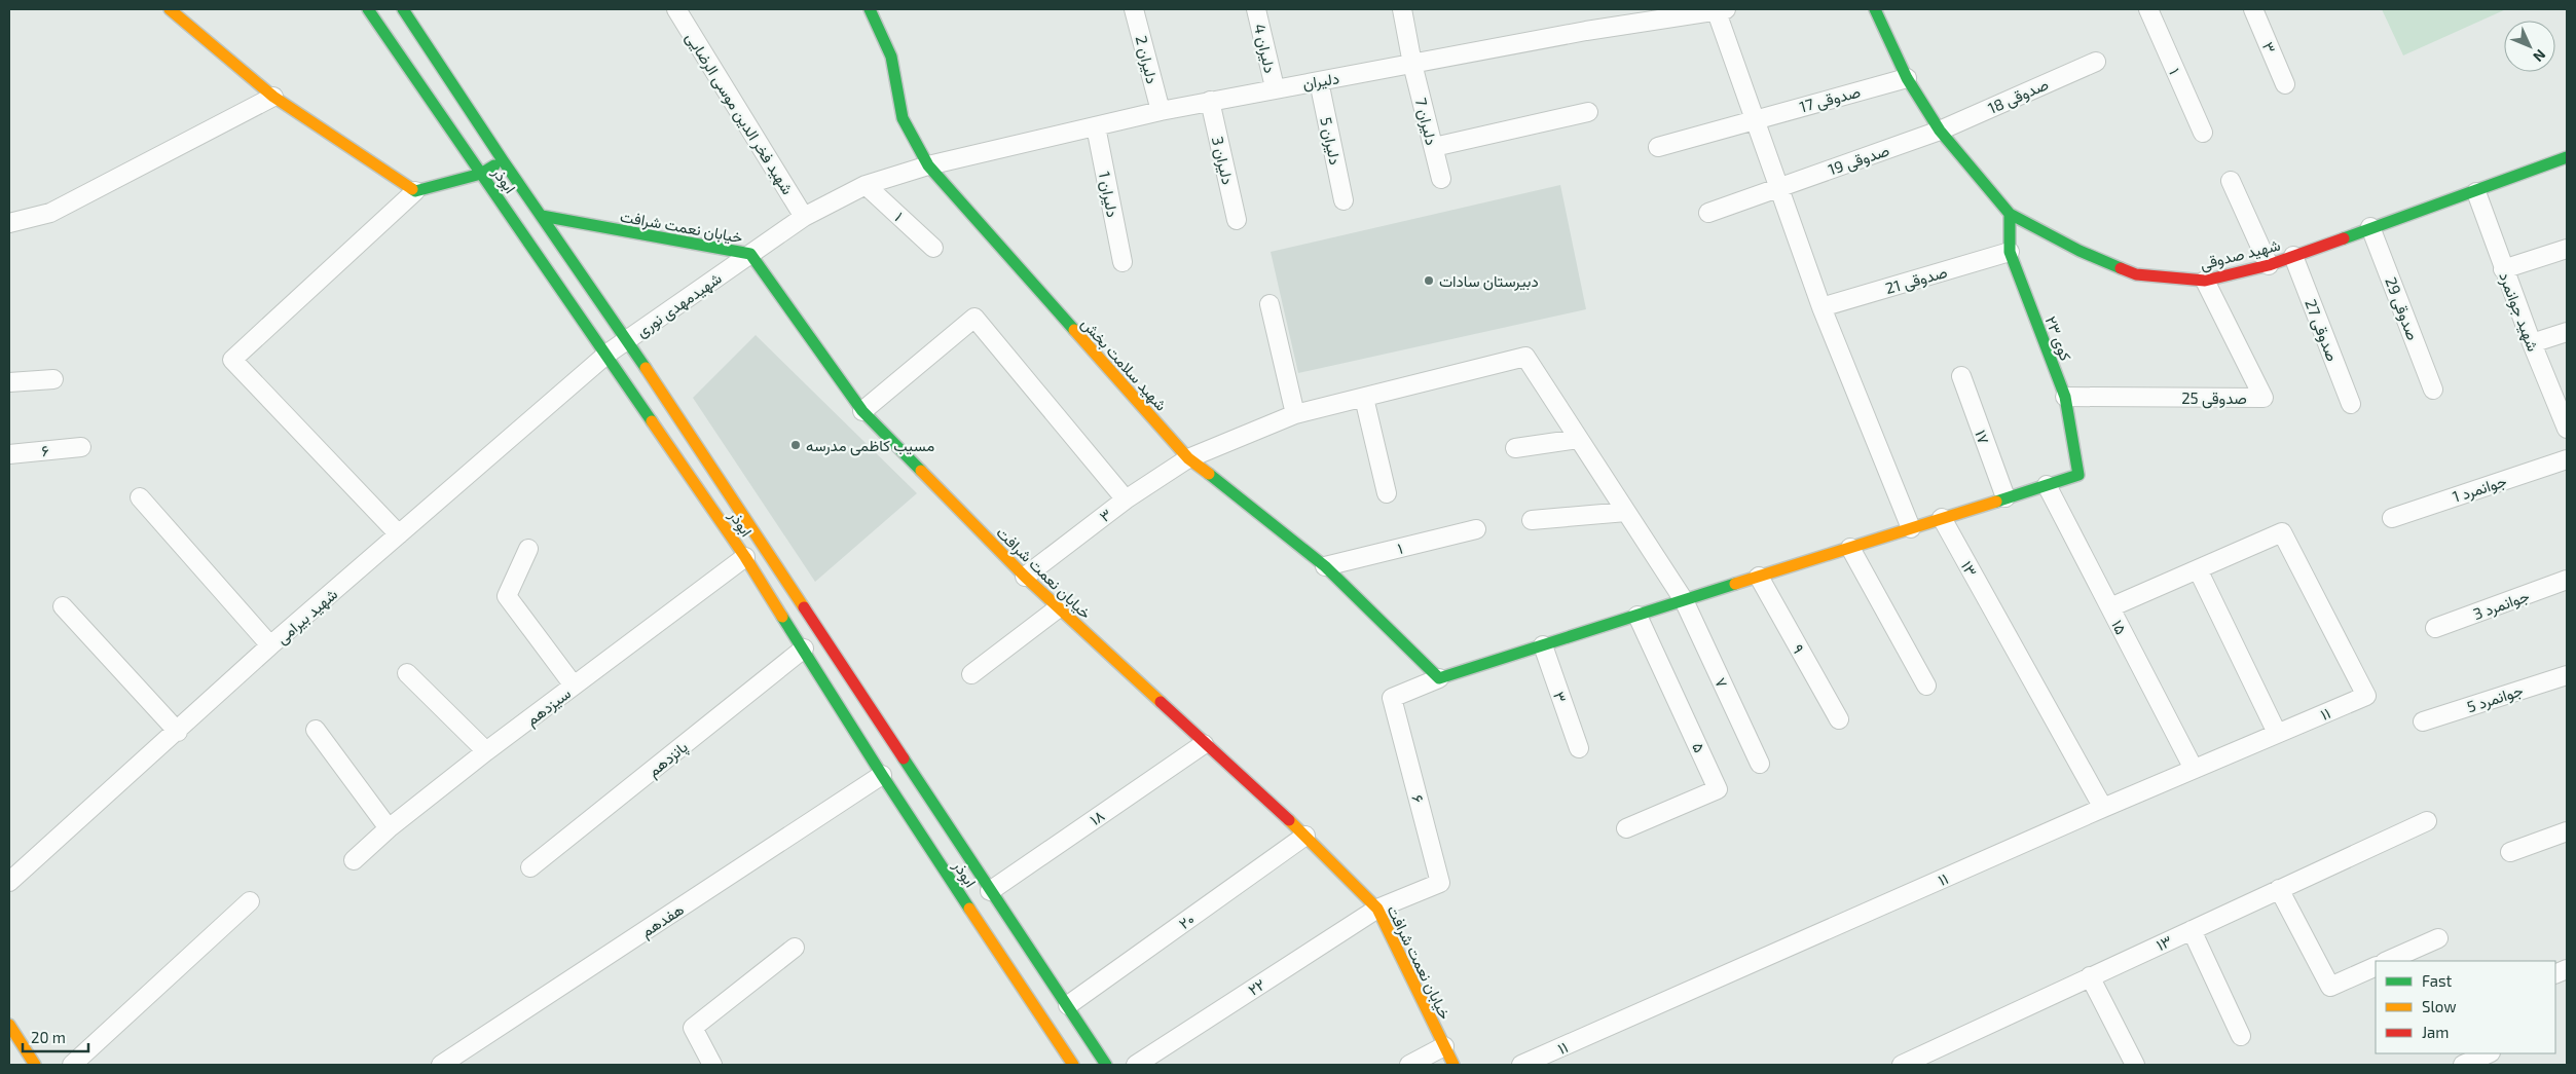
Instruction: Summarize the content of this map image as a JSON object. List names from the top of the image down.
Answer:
{
  "streets": {
    "street": [
      "۳",
      "دلیران 4",
      "دلیران 2",
      "۱",
      "دلیران",
      "صدوقی 18",
      "صدوقی 17",
      "شهید فخر الدین موسی الرضایی",
      "دلیران 7",
      "دلیران 5",
      "صدوقی 19",
      "دلیران 3",
      "ابوذر",
      "دلیران 1",
      "خیابان نعمت شرافت",
      "شهید صدوقی",
      "صدوقی 21",
      "شهیدمهدی نوری",
      "صدوقی 29",
      "شهید جوانمرد",
      "صدوقی 27",
      "کوی ۲۳",
      "شهید سلامت بخش",
      "صدوقی 25",
      "۱۷",
      "۶",
      "جوانمرد 1",
      "۱۳",
      "جوانمرد 3",
      "شهید بیرامی",
      "۱۵",
      "۹",
      "۷",
      "جوانمرد 5",
      "سیزدهم",
      "۱۱",
      "۵",
      "پانزدهم",
      "۱۸",
      "هفدهم",
      "۲۰",
      "۲۲"
    ]
  },
  "crossings": [
    ["۳", "خیابان نعمت شرافت"],
    ["۳", "شهید سلامت بخش"],
    ["۳", "۷"],
    ["دلیران 4", "دلیران"],
    ["دلیران 2", "دلیران"],
    ["۱", "دلیران"],
    ["۱", "شهیدمهدی نوری"],
    ["۱", "شهید سلامت بخش"],
    ["دلیران", "دلیران 7"],
    ["دلیران", "دلیران 5"],
    ["دلیران", "دلیران 3"],
    ["دلیران", "دلیران 1"],
    ["دلیران", "شهیدمهدی نوری"],
    ["دلیران", "شهید سلامت بخش"],
    ["صدوقی 18", "صدوقی 19"],
    ["صدوقی 18", "شهید صدوقی"],
    ["صدوقی 17", "شهید صدوقی"],
    ["شهید فخر الدین موسی الرضایی", "شهیدمهدی نوری"],
    ["صدوقی 19", "شهید صدوقی"],
    ["ابوذر", "خیابان نعمت شرافت"],
    ["ابوذر", "شهیدمهدی نوری"],
    ["ابوذر", "شهید بیرامی"],
    ["ابوذر", "سیزدهم"],
    ["ابوذر", "پانزدهم"],
    ["ابوذر", "۱۸"],
    ["ابوذر", "هفدهم"],
    ["ابوذر", "۲۰"],
    ["خیابان نعمت شرافت", "شهیدمهدی نوری"],
    ["خیابان نعمت شرافت", "۶"],
    ["خیابان نعمت شرافت", "۱۸"],
    ["خیابان نعمت شرافت", "۲۰"],
    ["خیابان نعمت شرافت", "۲۲"],
    ["شهید صدوقی", "صدوقی 29"],
    ["شهید صدوقی", "شهید جوانمرد"],
    ["شهید صدوقی", "صدوقی 27"],
    ["شهید صدوقی", "کوی ۲۳"],
    ["شهید صدوقی", "صدوقی 25"],
    ["صدوقی 21", "کوی ۲۳"],
    ["شهیدمهدی نوری", "شهید بیرامی"],
    ["کوی ۲۳", "صدوقی 25"],
    ["کوی ۲۳", "۱۵"],
    ["شهید سلامت بخش", "۶"],
    ["۶", "۲۲"],
    ["۱۳", "۱۱"],
    ["۱۵", "۱۱"]
  ],
  "places": ["دبیرستان سادات", "مسیب کاظمی مدرسه"],
  "legend": ["Fast", "Slow", "Jam"],
  "scale_bar": "20 m",
  "north": "bottom right"
}
